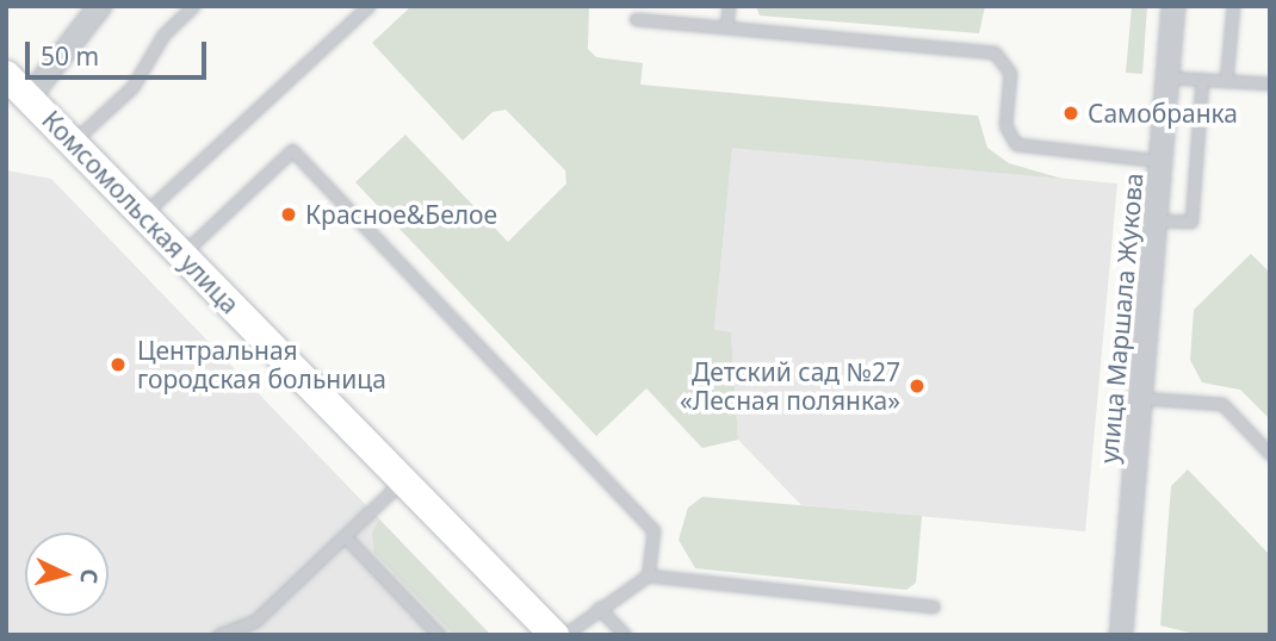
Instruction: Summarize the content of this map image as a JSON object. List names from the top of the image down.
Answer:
{
  "streets": {
    "street": ["Комсомольская улица", "улица Маршала Жукова"]
  },
  "places": [
    "Самобранка",
    "Красное&Белое",
    "Центральная городская больница",
    "Детский сад №27 «Лесная полянка»"
  ],
  "scale_bar": "50 m",
  "north": "right"
}
